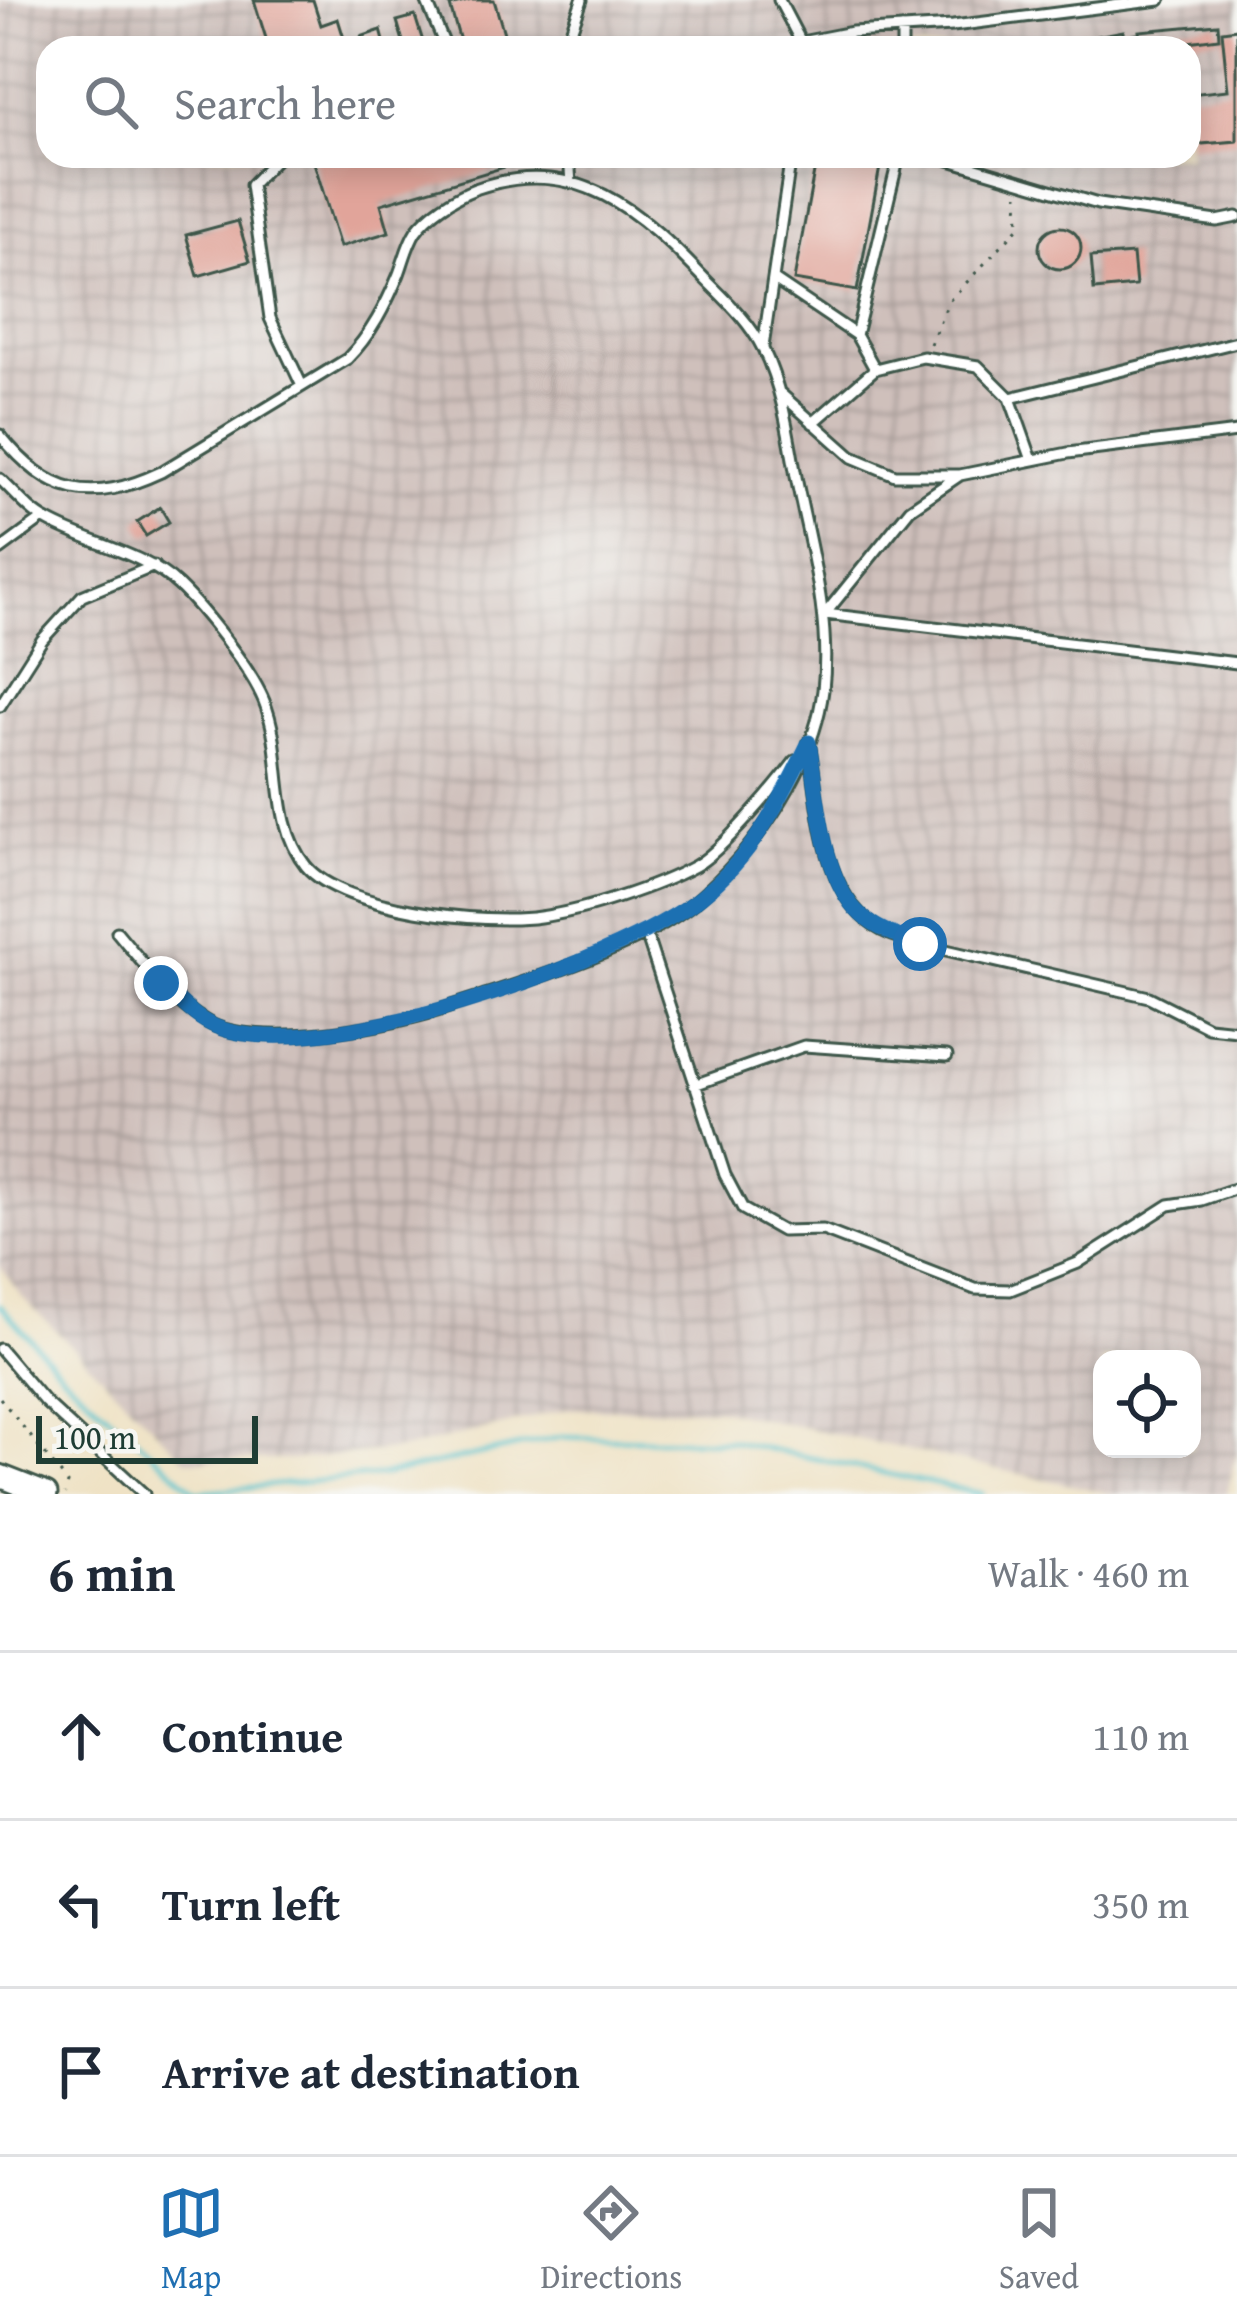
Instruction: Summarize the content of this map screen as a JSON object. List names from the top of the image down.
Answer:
{
  "scale_bar": "100 m",
  "page": {
    "search": "Search here",
    "scale": "100 m",
    "heading": ["6 min", "Walk · 460 m"],
    "list": [
      ["Continue", "110 m"],
      ["Turn left", "350 m"],
      "Arrive at destination"
    ],
    "nav": ["Map", "Directions", "Saved"]
  }
}
